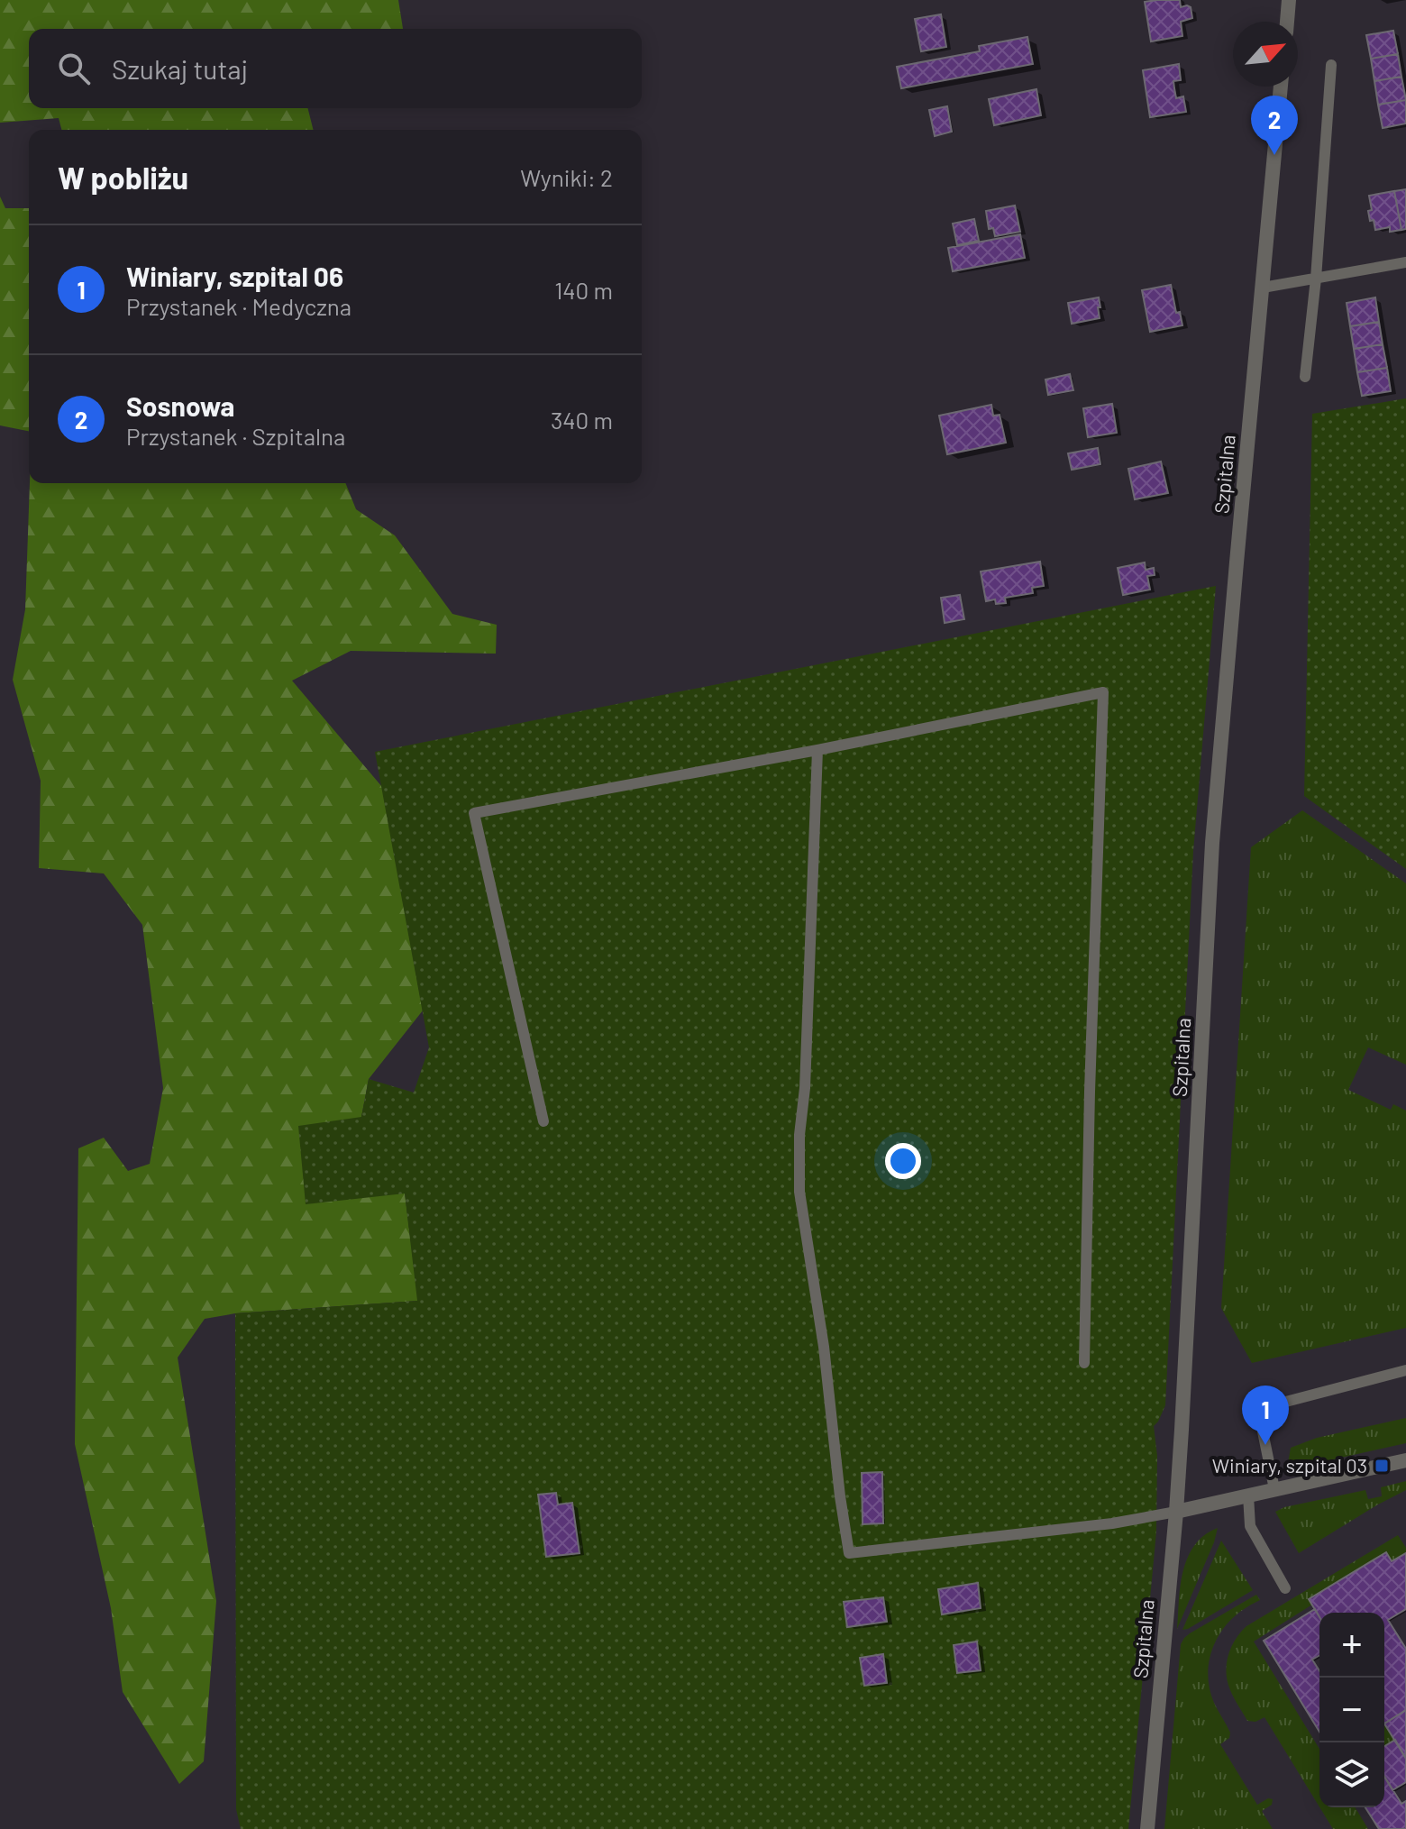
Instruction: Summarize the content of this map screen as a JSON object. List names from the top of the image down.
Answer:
{
  "streets": {
    "street": ["Szpitalna"]
  },
  "places": {
    "transit": ["Winiary, szpital 03"]
  },
  "north": "top right",
  "page": {
    "search": "Szukaj tutaj",
    "pins": ["2", "1"],
    "heading": ["W pobliżu", "Wyniki: 2"],
    "list": [
      {
        "mark": "1",
        "name": "Winiary, szpital 06",
        "note": "Przystanek · Medyczna",
        "value": "140 m"
      },
      {
        "mark": "2",
        "name": "Sosnowa",
        "note": "Przystanek · Szpitalna",
        "value": "340 m"
      }
    ],
    "map_buttons": ["+", "−"]
  }
}
